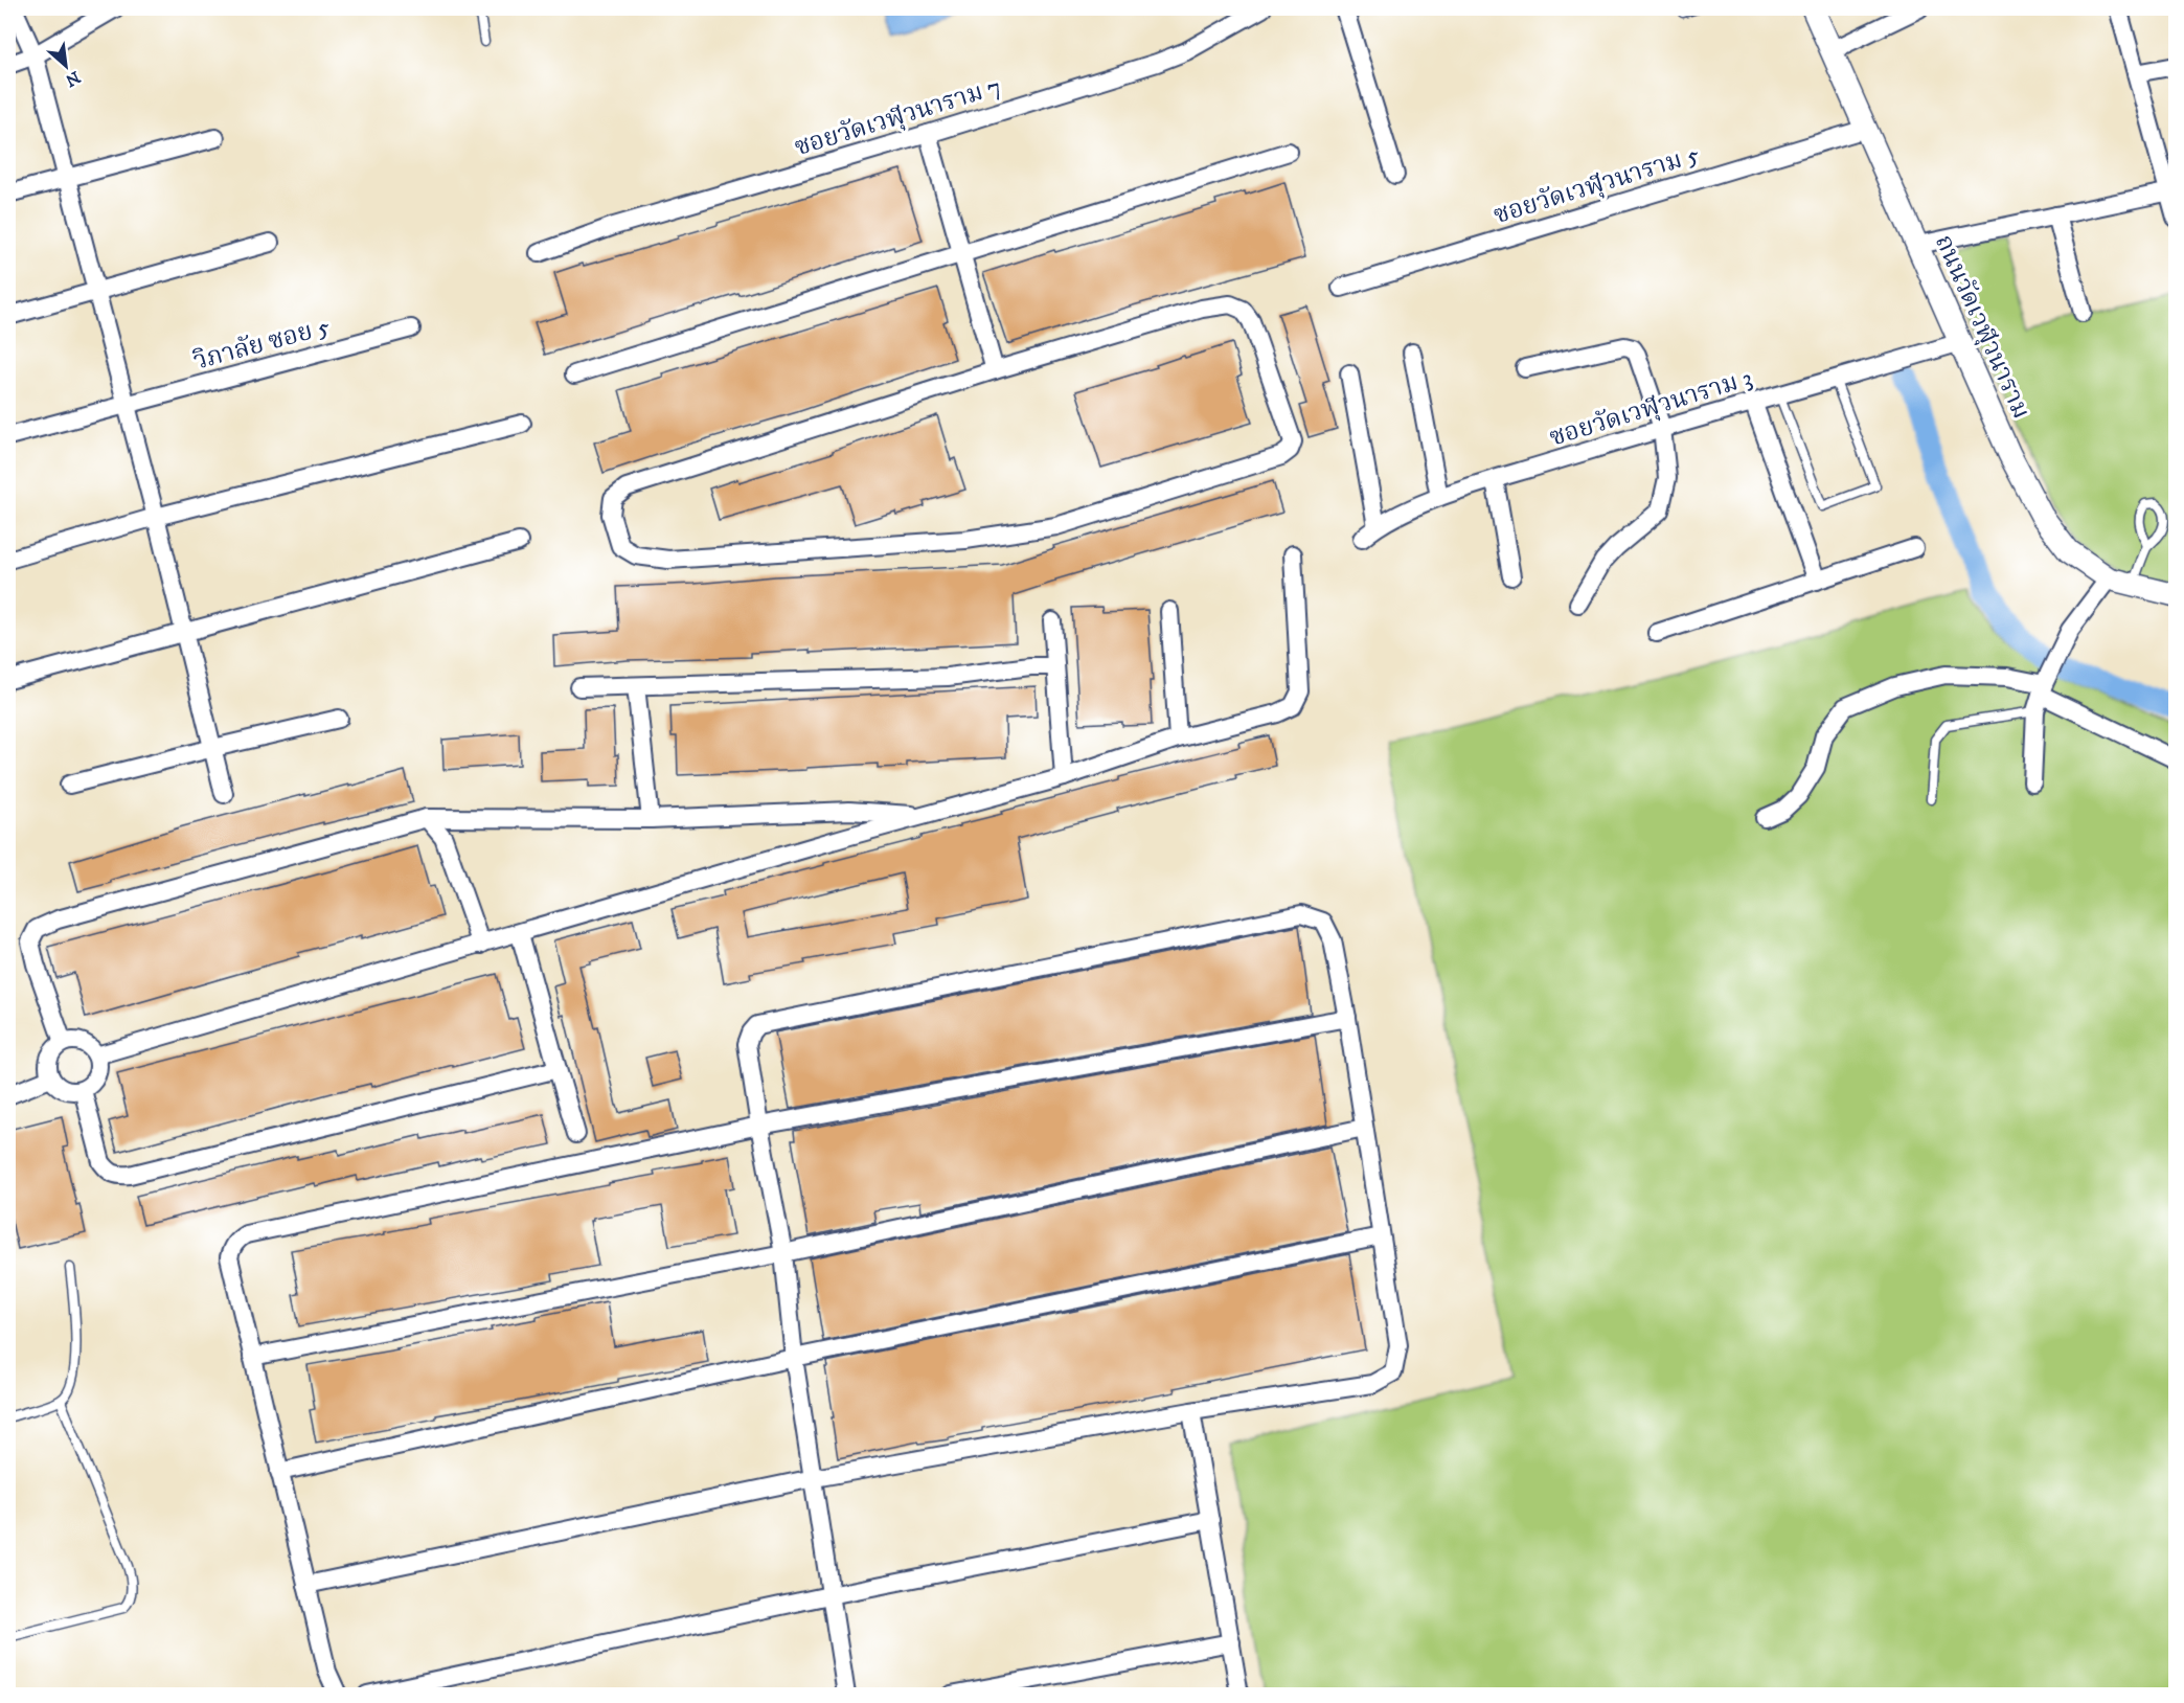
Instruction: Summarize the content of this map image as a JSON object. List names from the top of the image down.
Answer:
{
  "streets": {
    "street": [
      "ซอยวัดเวฬุวนาราม 7",
      "ซอยวัดเวฬุวนาราม 5",
      "ถนนวัดเวฬุวนาราม",
      "วิภาลัย ซอย 5",
      "ซอยวัดเวฬุวนาราม 3"
    ]
  },
  "crossings": [
    ["ซอยวัดเวฬุวนาราม 5", "ถนนวัดเวฬุวนาราม"],
    ["ถนนวัดเวฬุวนาราม", "ซอยวัดเวฬุวนาราม 3"]
  ],
  "north": "bottom right"
}
